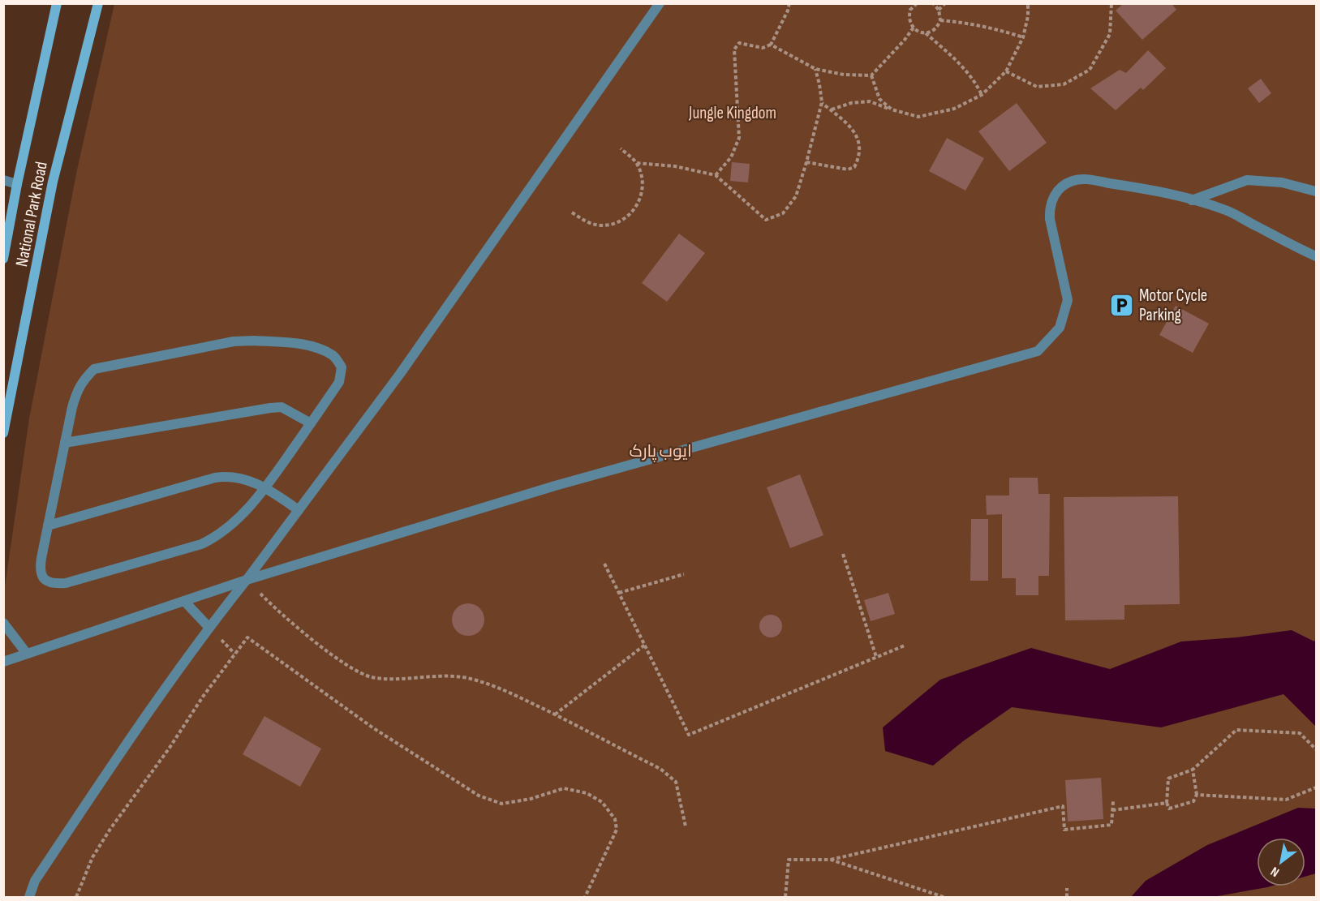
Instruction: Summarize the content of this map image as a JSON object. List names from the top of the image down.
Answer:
{
  "streets": {
    "main road": ["National Park Road"]
  },
  "parks": ["Jungle Kingdom", "ایوب پارک"],
  "places": {
    "parking": ["Motor Cycle Parking"]
  },
  "north": "bottom left"
}
